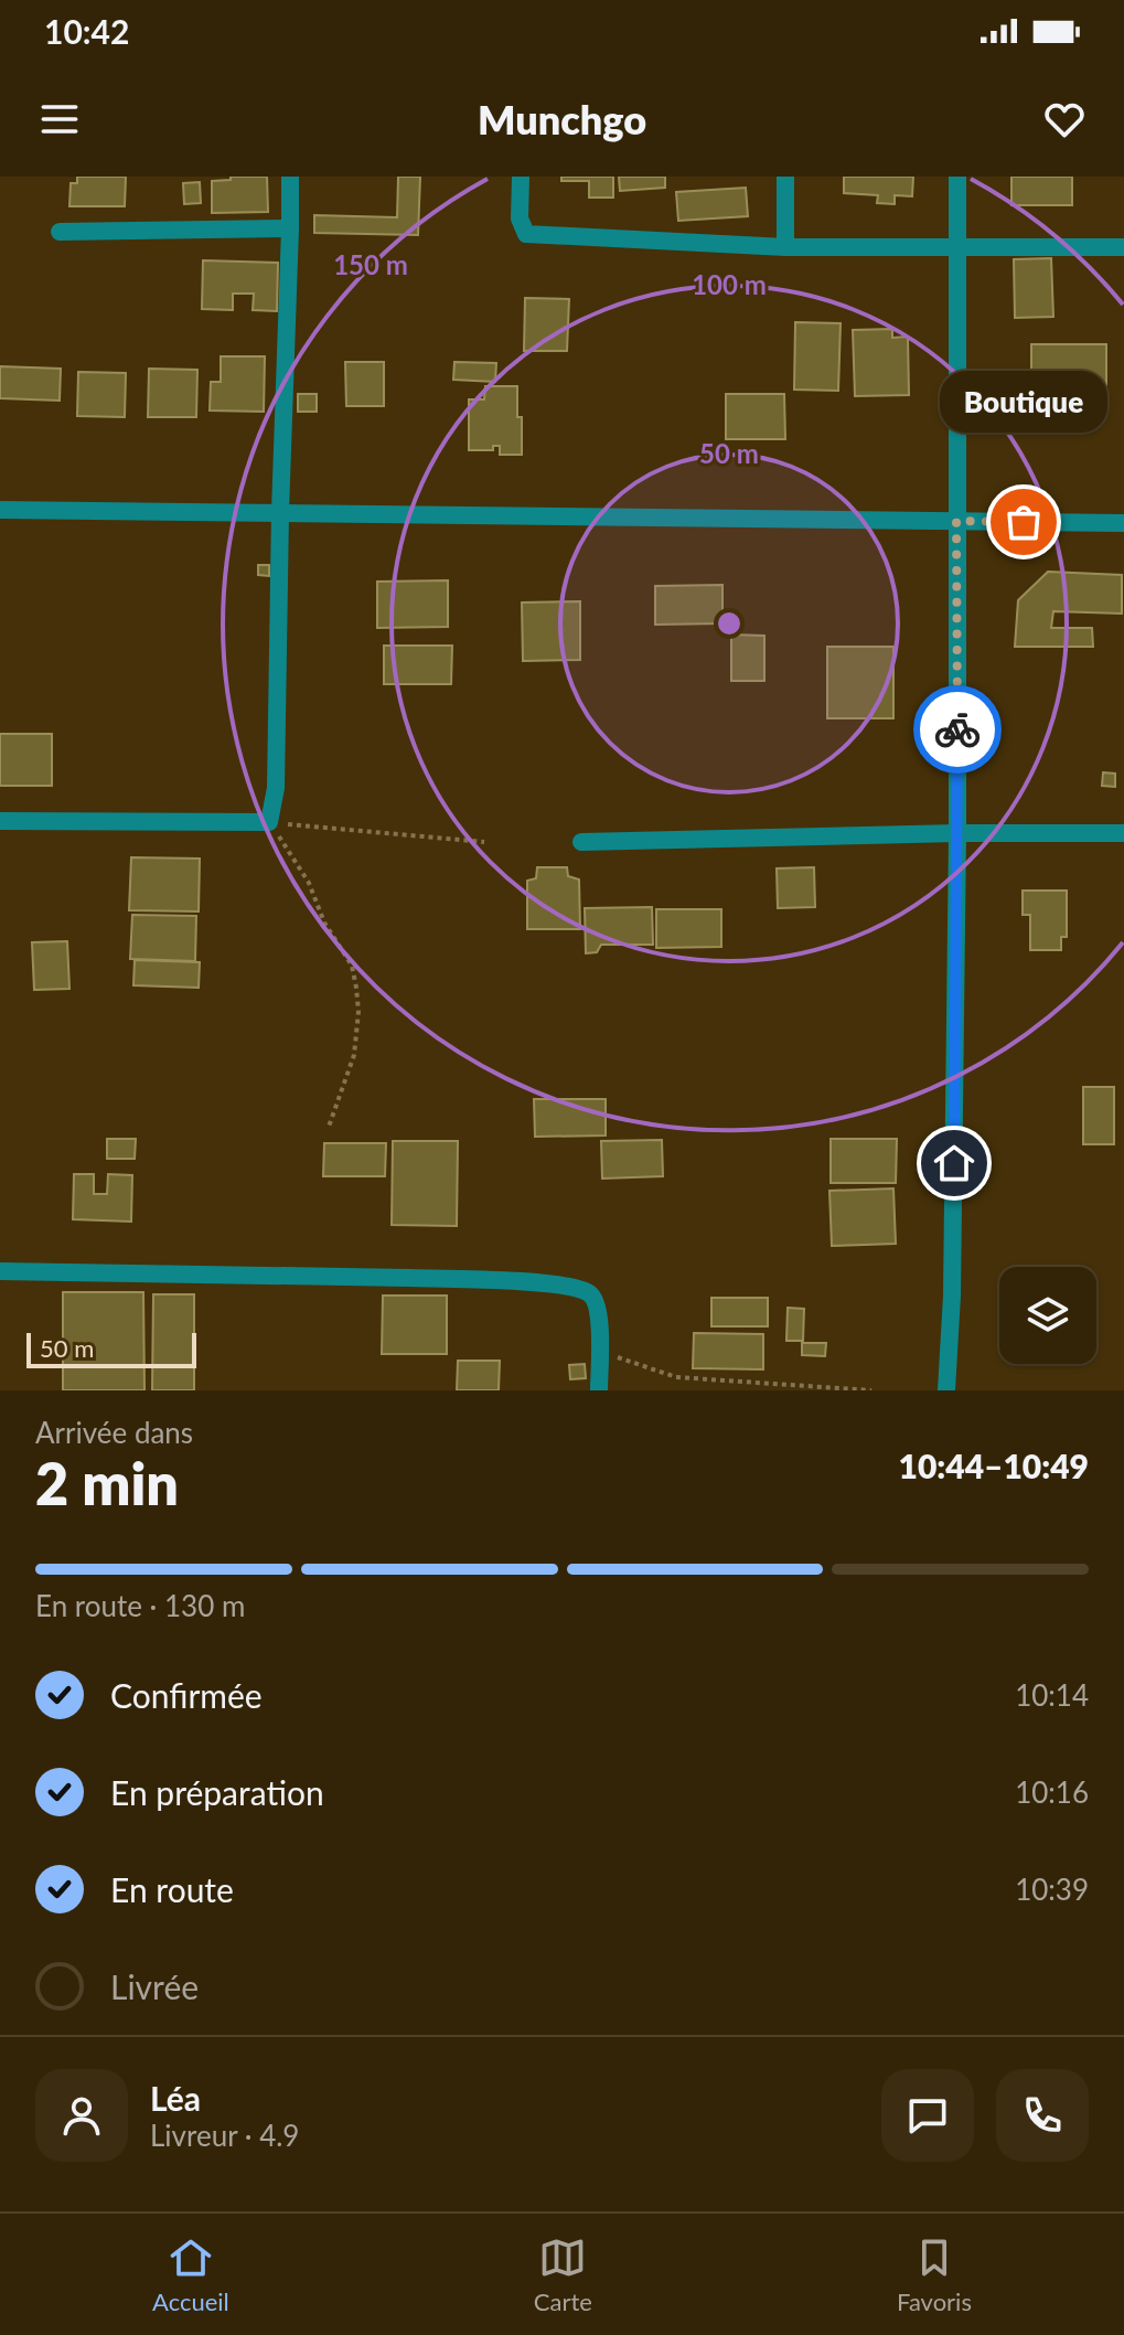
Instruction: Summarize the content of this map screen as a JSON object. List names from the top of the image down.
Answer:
{
  "places": ["Boutique"],
  "scale_bar": "50 m",
  "page": {
    "status": "10:42",
    "header": "Munchgo",
    "bubble": "Boutique",
    "scale": "50 m",
    "heading": ["2 min", "Arrivée dans", "10:44–10:49"],
    "panel": ["Léa", "Livreur · 4.9"],
    "bar": "En route · 130 m",
    "list": [
      ["Confirmée", "10:14"],
      ["En préparation", "10:16"],
      ["En route", "10:39"],
      "Livrée"
    ],
    "tabs": ["Accueil", "Carte", "Favoris"]
  },
  "rings": ["150 m", "100 m", "50 m"]
}
